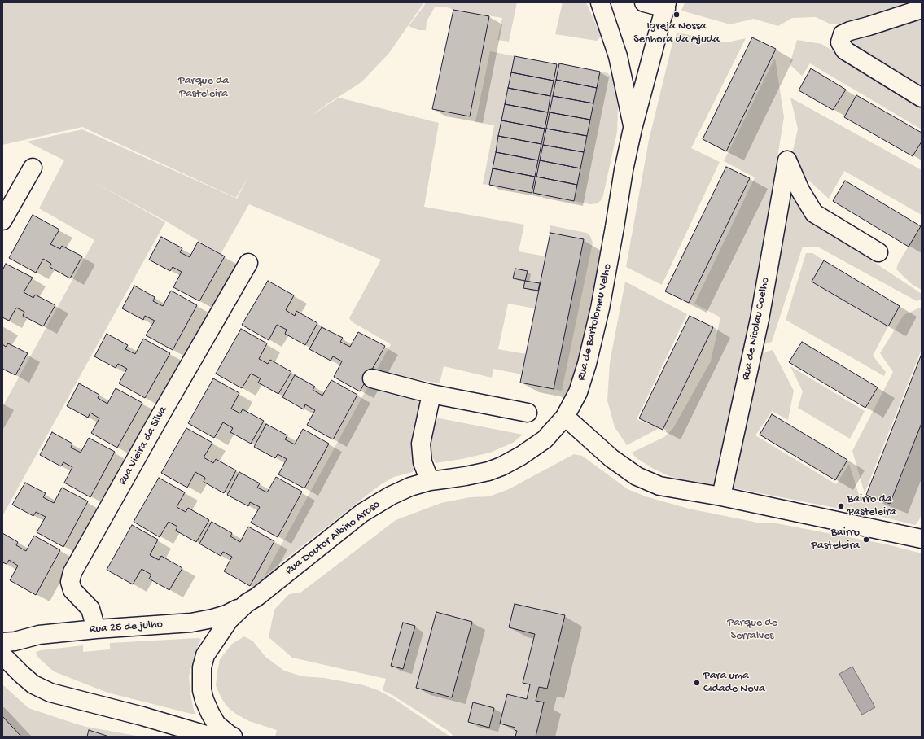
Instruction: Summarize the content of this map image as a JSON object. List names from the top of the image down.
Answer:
{
  "streets": {
    "street": [
      "Rua de Bartolomeu Velho",
      "Rua de Nicolau Coelho",
      "Rua Vieira da Silva",
      "Rua Doutor Albino Aroso",
      "Rua 25 de julho"
    ]
  },
  "crossings": [
    ["Rua de Bartolomeu Velho", "Rua Doutor Albino Aroso"],
    ["Rua Vieira da Silva", "Rua 25 de julho"],
    ["Rua Doutor Albino Aroso", "Rua 25 de julho"]
  ],
  "parks": ["Parque da Pasteleira", "Parque de Serralves"],
  "places": [
    "Igreja Nossa Senhora da Ajuda",
    "Bairro da Pasteleira",
    "Bairro Pasteleira",
    "Para uma Cidade Nova"
  ]
}
